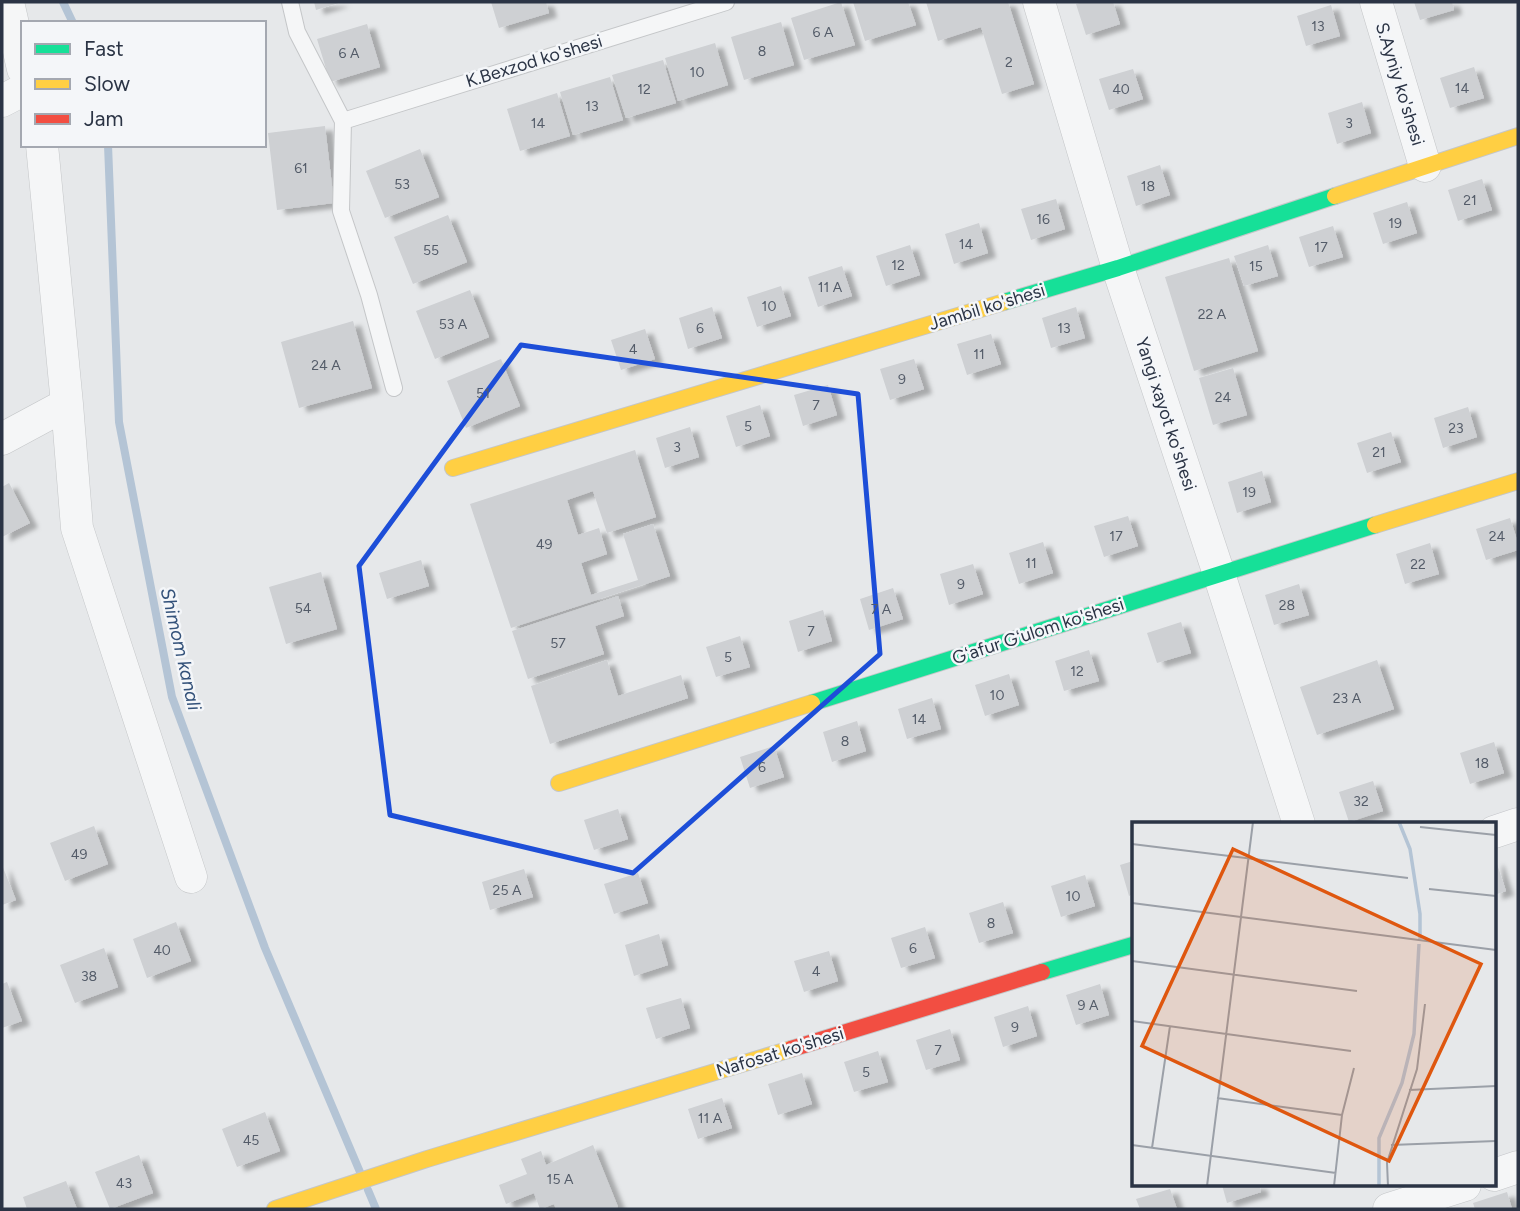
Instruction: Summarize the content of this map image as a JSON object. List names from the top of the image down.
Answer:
{
  "streets": {
    "street": [
      "S.Ayniy ko'shesi",
      "Jambil ko'shesi",
      "Yangi xayot ko'shesi",
      "Gʻafur Gʻulom ko'shesi",
      "Nafosat ko'shesi"
    ],
    "lane": ["K.Bexzod ko'shesi"]
  },
  "crossings": [
    ["S.Ayniy ko'shesi", "Jambil ko'shesi"],
    ["Jambil ko'shesi", "Yangi xayot ko'shesi"],
    ["Yangi xayot ko'shesi", "Gʻafur Gʻulom ko'shesi"]
  ],
  "water": ["Shimom kanali"],
  "house_numbers": [
    "13",
    "6 A",
    "8",
    "6 A",
    "2",
    "10",
    "14",
    "12",
    "40",
    "13",
    "14",
    "3",
    "61",
    "53",
    "18",
    "21",
    "16",
    "19",
    "14",
    "17",
    "55",
    "12",
    "15",
    "11 A",
    "10",
    "22 A",
    "53 A",
    "6",
    "13",
    "4",
    "11",
    "24 A",
    "9",
    "51",
    "24",
    "7",
    "5",
    "23",
    "3",
    "21",
    "19",
    "17",
    "24",
    "49",
    "11",
    "22",
    "9",
    "28",
    "54",
    "7 A",
    "7",
    "57",
    "5",
    "12",
    "10",
    "23 A",
    "14",
    "8",
    "18",
    "6",
    "32",
    "49",
    "25 A",
    "10",
    "8",
    "6",
    "40",
    "4",
    "38",
    "9 A",
    "9",
    "7",
    "5",
    "11 A",
    "45",
    "15 A",
    "43"
  ],
  "legend": ["Fast", "Slow", "Jam"]
}
